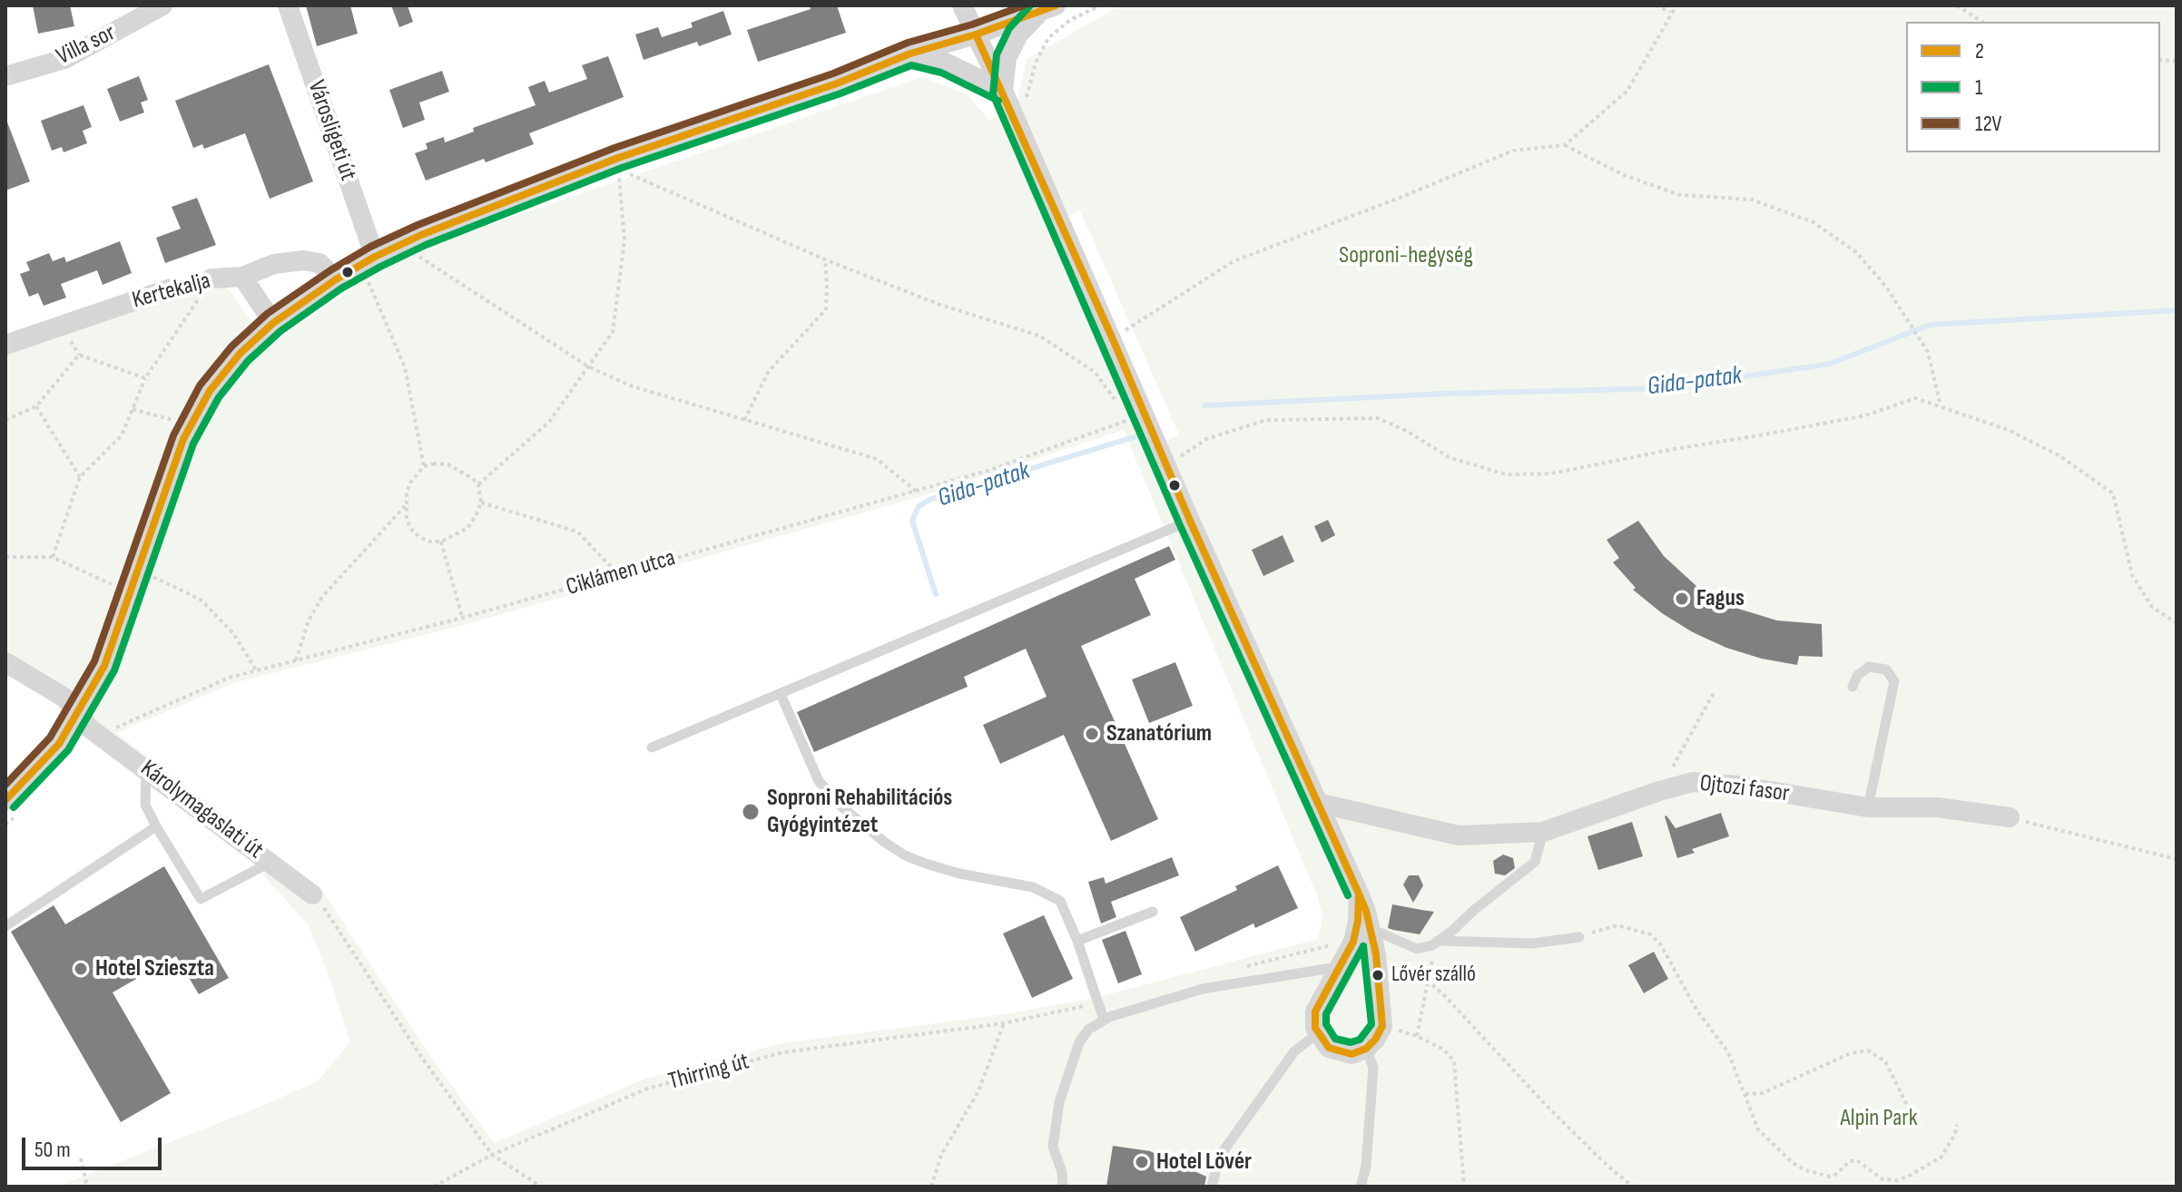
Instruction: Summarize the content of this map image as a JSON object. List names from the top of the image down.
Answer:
{
  "streets": {
    "street": [
      "Villa sor",
      "Városligeti út",
      "Kertekalja",
      "Ojtozi fasor",
      "Károlymagaslati út"
    ],
    "path": ["Ciklámen utca", "Thirring út"]
  },
  "crossings": [
    ["Ciklámen utca", "Károlymagaslati út"]
  ],
  "water": ["Gida-patak"],
  "parks": ["Soproni-hegység", "Alpin Park"],
  "places": [
    "Fagus",
    "Szanatórium",
    "Soproni Rehabilitációs Gyógyintézet",
    "Hotel Szieszta",
    "Lővér szálló",
    "Hotel Lövér"
  ],
  "lines": ["transit line 2", "transit line 1", "transit line 12V"],
  "legend": ["2", "1", "12V"],
  "scale_bar": "50 m"
}
